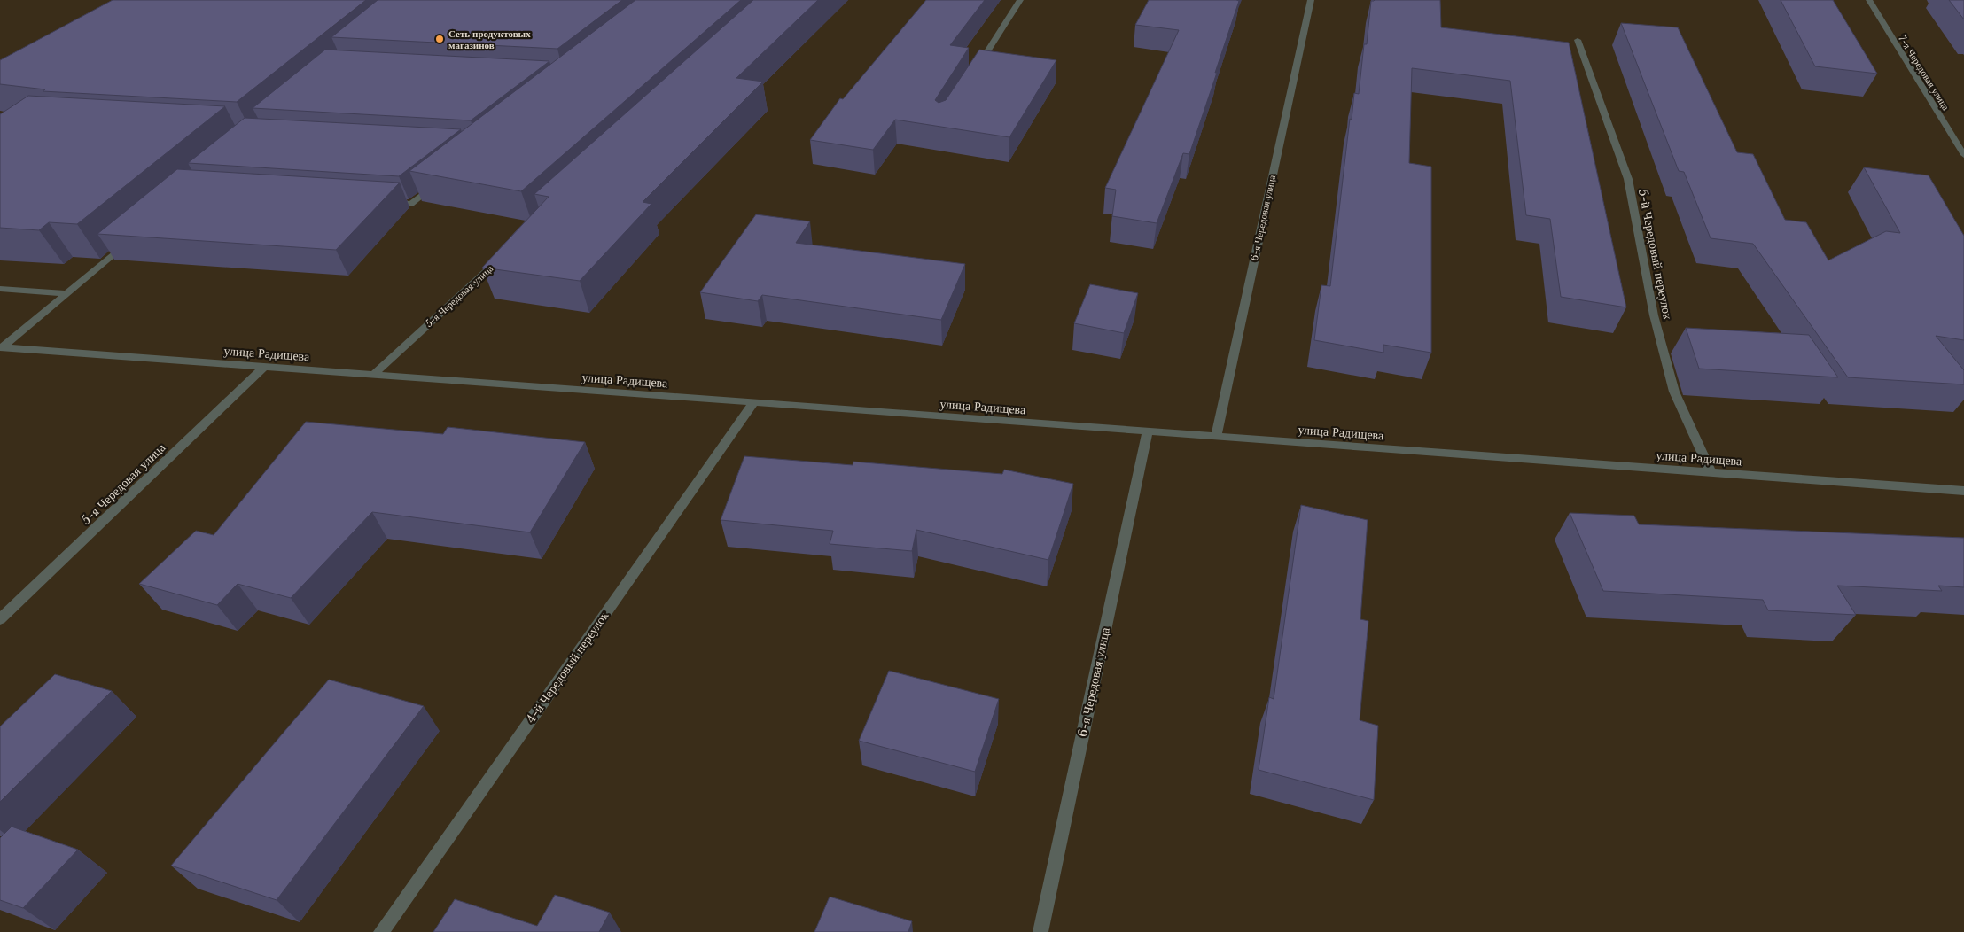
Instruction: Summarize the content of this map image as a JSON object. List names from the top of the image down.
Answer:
{
  "streets": {
    "street": [
      "7-я Чередовая улица",
      "6-я Чередовая улица",
      "5-й Чередовый переулок",
      "5-я Чередовая улица",
      "улица Радищева",
      "4-й Чередовый переулок"
    ]
  },
  "crossings": [
    ["6-я Чередовая улица", "улица Радищева"],
    ["5-й Чередовый переулок", "улица Радищева"],
    ["5-я Чередовая улица", "улица Радищева"],
    ["улица Радищева", "4-й Чередовый переулок"]
  ],
  "places": ["Сеть продуктовых магазинов"]
}
